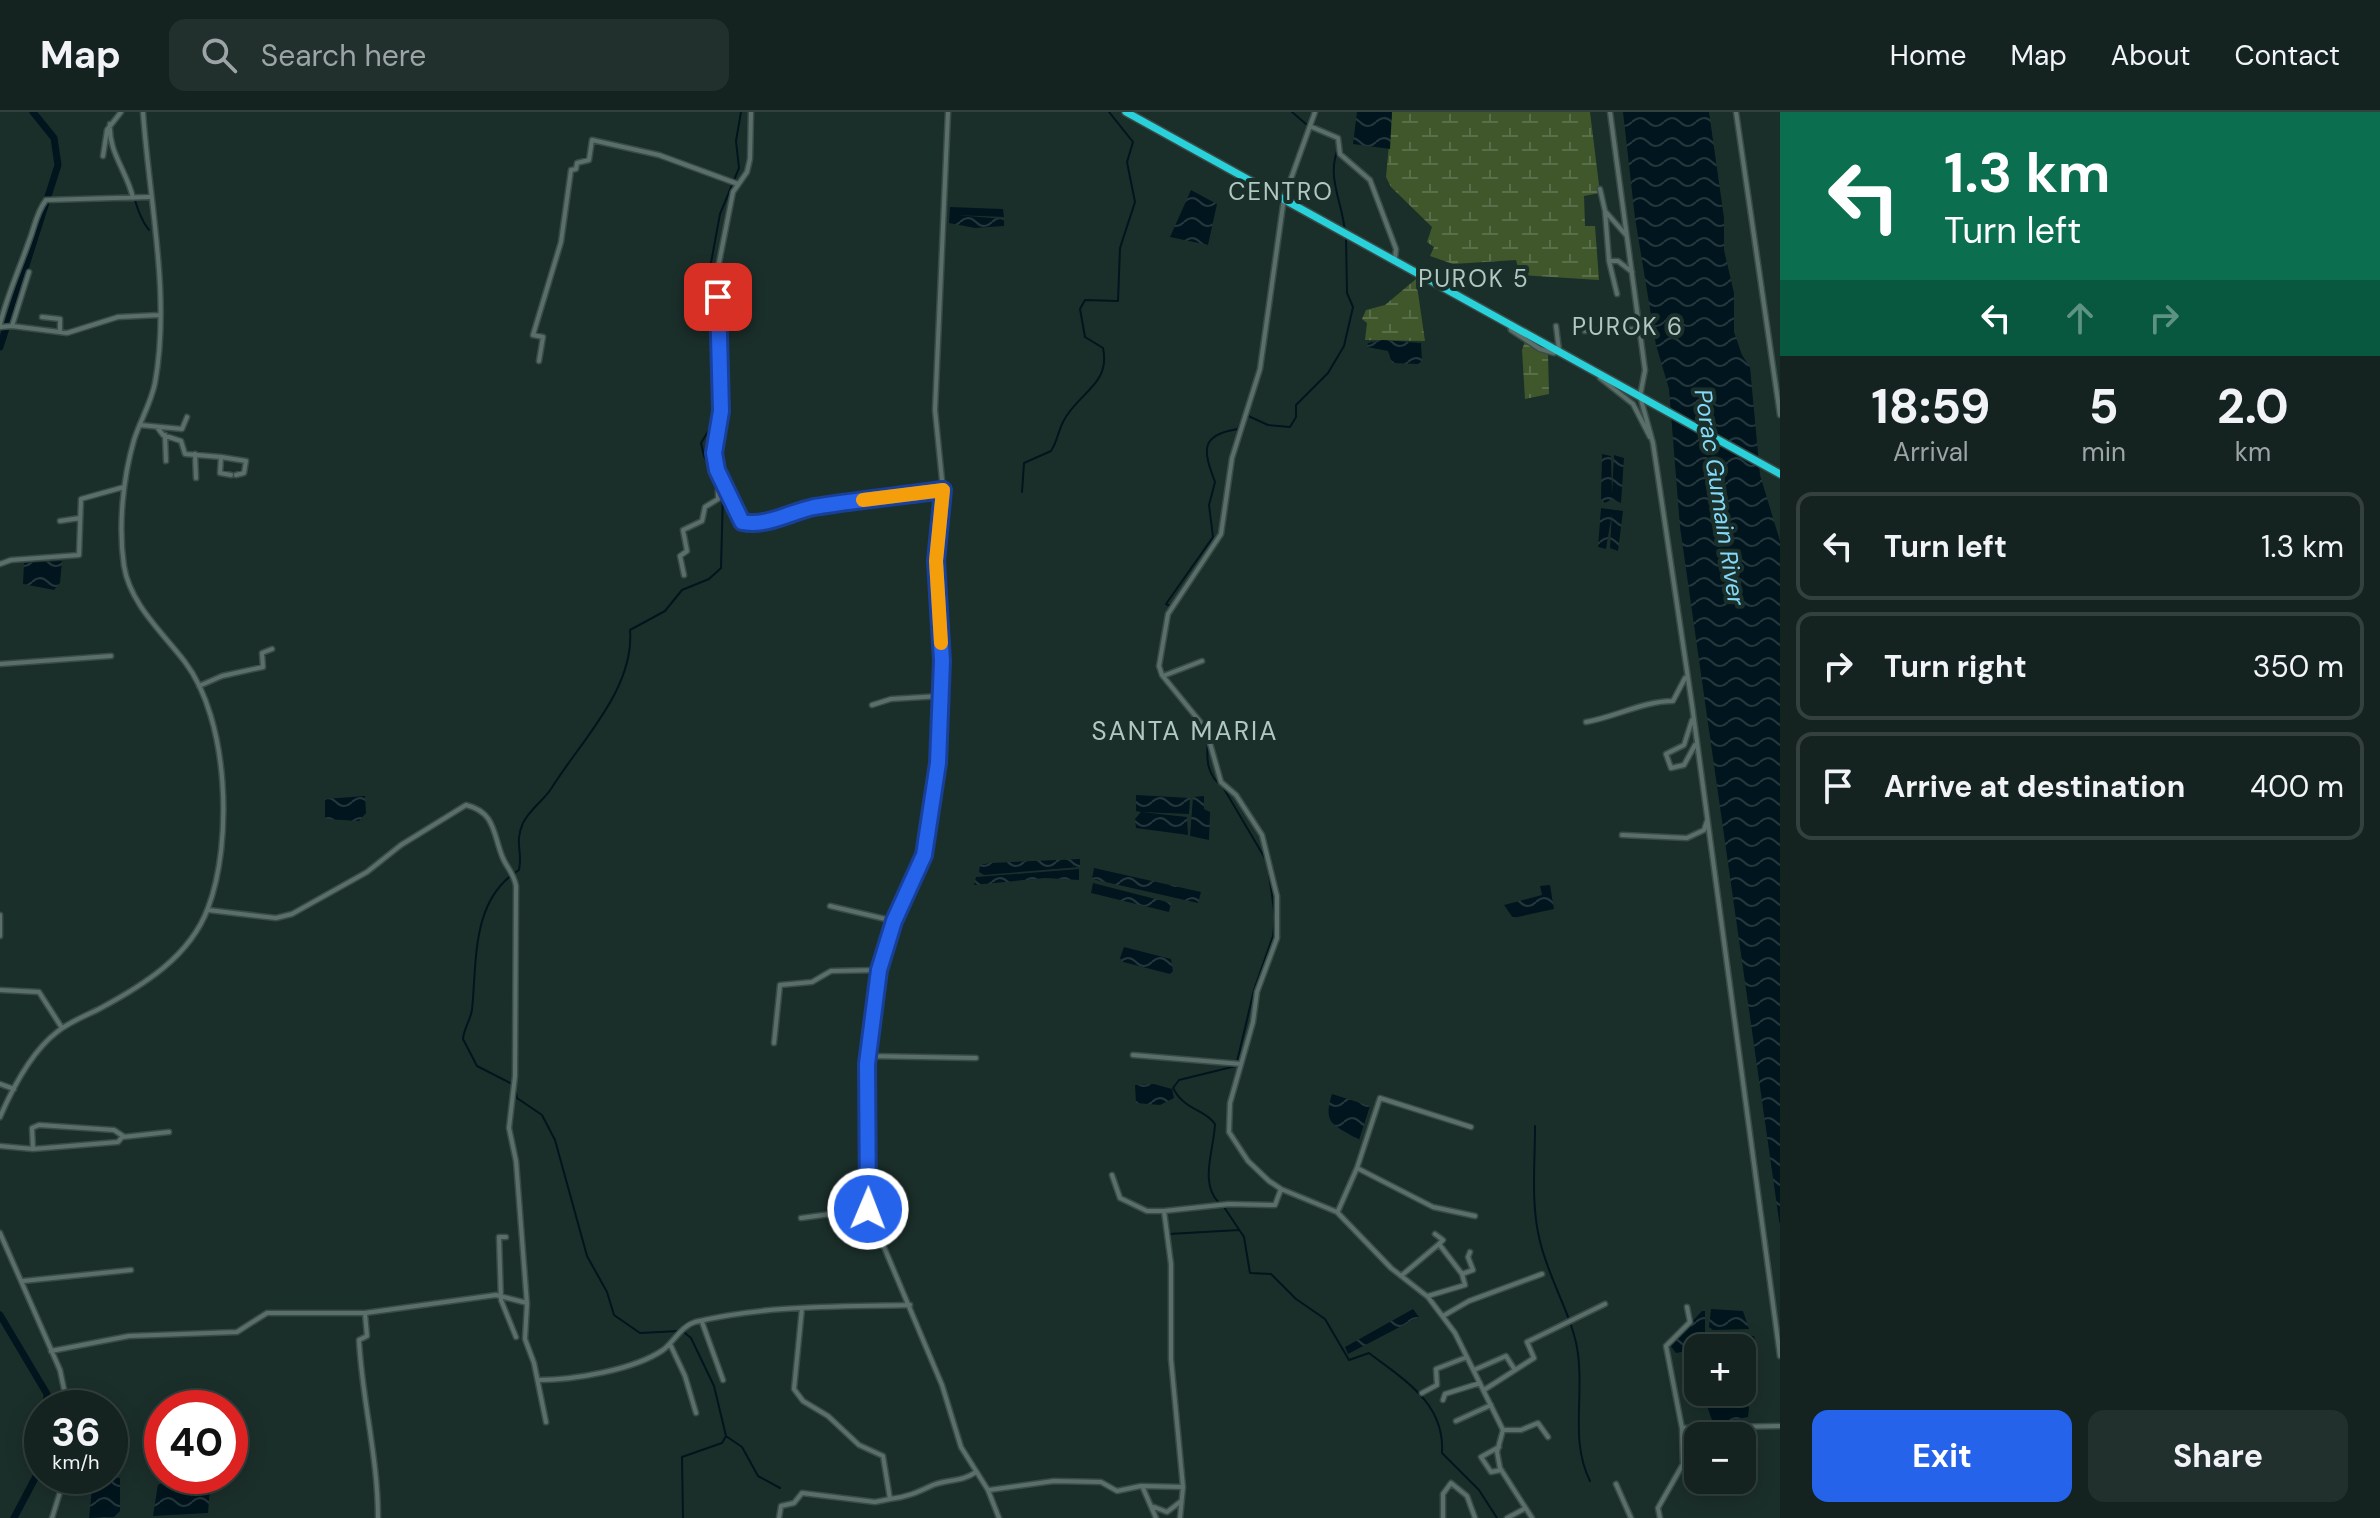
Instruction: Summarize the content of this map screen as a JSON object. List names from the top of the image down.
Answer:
{
  "districts": [
    "CENTRO",
    "PUROK 5",
    "PUROK 6",
    "SANTA MARIA"
  ],
  "water": ["Porac Gumain River"],
  "page": {
    "header": "Map",
    "search": "Search here",
    "nav": [
      "Home",
      "Map",
      "About",
      "Contact"
    ],
    "turn": ["1.3 km", "Turn left"],
    "eta": [
      "18:59",
      "Arrival",
      "5",
      "min",
      "2.0",
      "km"
    ],
    "list": [
      {
        "name": "Turn left",
        "value": "1.3 km"
      },
      {
        "name": "Turn right",
        "value": "350 m"
      },
      {
        "name": "Arrive at destination",
        "value": "400 m"
      }
    ],
    "map_buttons": ["+", "−"],
    "speed": "36 km/h",
    "limit": "40",
    "buttons": ["Exit", "Share"]
  }
}
